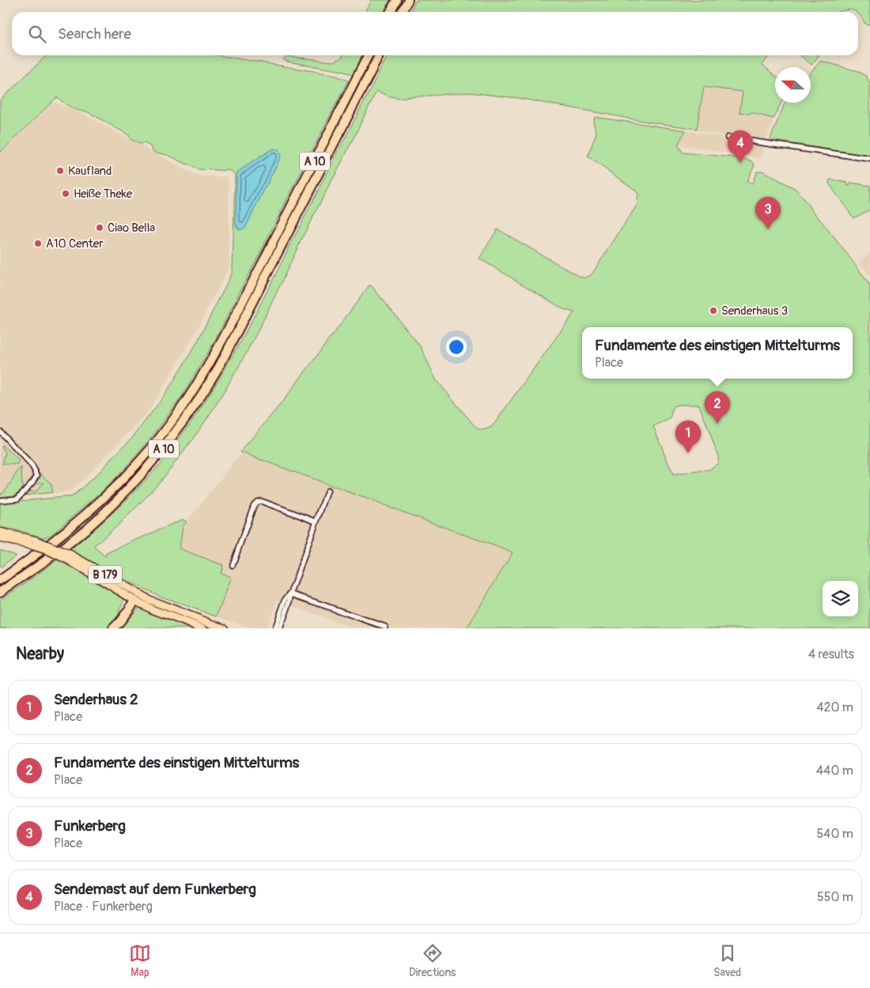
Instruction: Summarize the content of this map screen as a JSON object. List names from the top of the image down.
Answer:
{
  "streets": {
    "highway": ["A 10"],
    "main road": ["B 179"]
  },
  "places": [
    "Kaufland",
    "Heiße Theke",
    "Ciao Bella",
    "A10 Center",
    "Senderhaus 3"
  ],
  "north": "left",
  "page": {
    "search": "Search here",
    "pins": [
      "4",
      "3",
      "2",
      "1"
    ],
    "popup": ["Fundamente des einstigen Mittelturms", "Place"],
    "heading": ["Nearby", "4 results"],
    "list": [
      {
        "mark": "1",
        "name": "Senderhaus 2",
        "note": "Place",
        "value": "420 m"
      },
      {
        "mark": "2",
        "name": "Fundamente des einstigen Mittelturms",
        "note": "Place",
        "value": "440 m"
      },
      {
        "mark": "3",
        "name": "Funkerberg",
        "note": "Place",
        "value": "540 m"
      },
      {
        "mark": "4",
        "name": "Sendemast auf dem Funkerberg",
        "note": "Place · Funkerberg",
        "value": "550 m"
      }
    ],
    "nav": ["Map", "Directions", "Saved"]
  }
}
